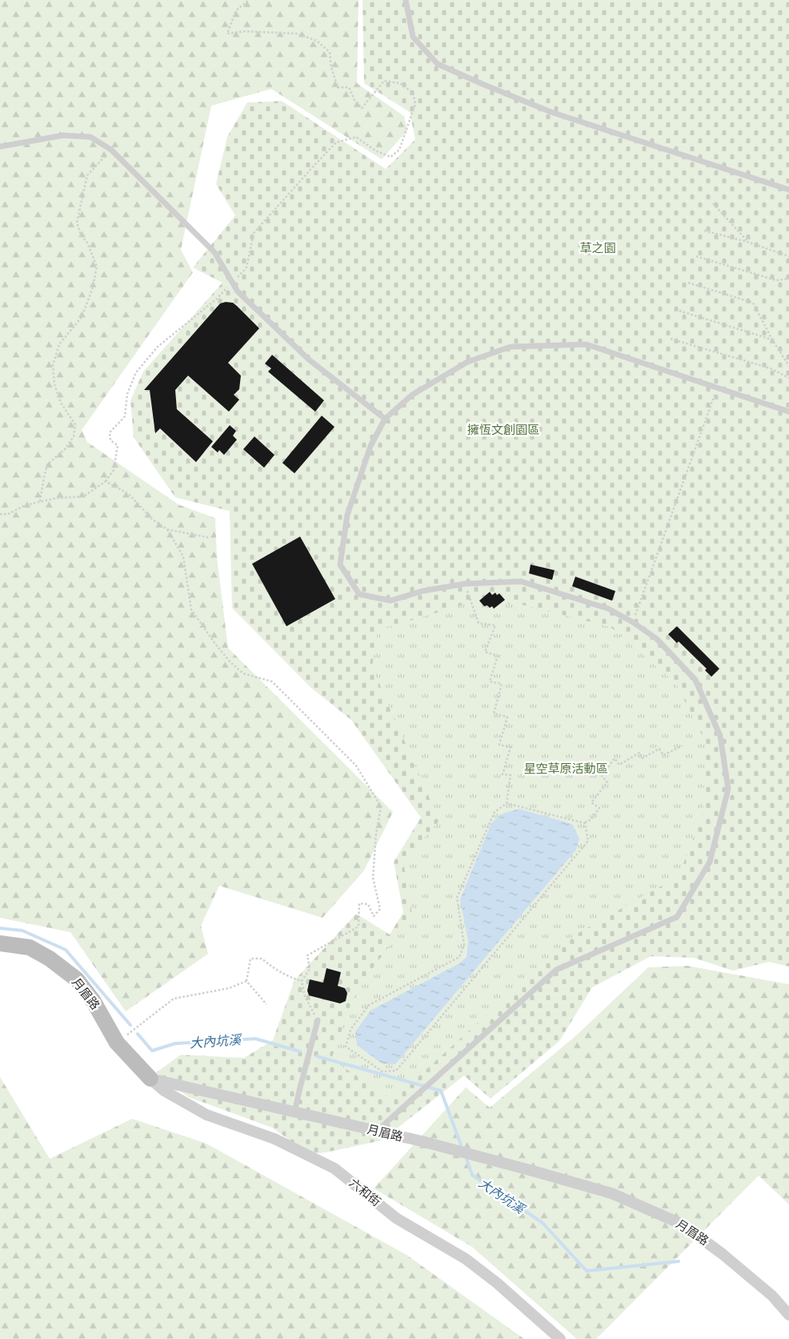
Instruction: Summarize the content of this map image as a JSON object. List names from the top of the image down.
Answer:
{
  "streets": {
    "street": ["月眉路", "六和街"]
  },
  "crossings": [
    ["月眉路", "六和街"]
  ],
  "water": ["大內坑溪"],
  "parks": ["草之園", "擁恆文創園區", "星空草原活動區"]
}
